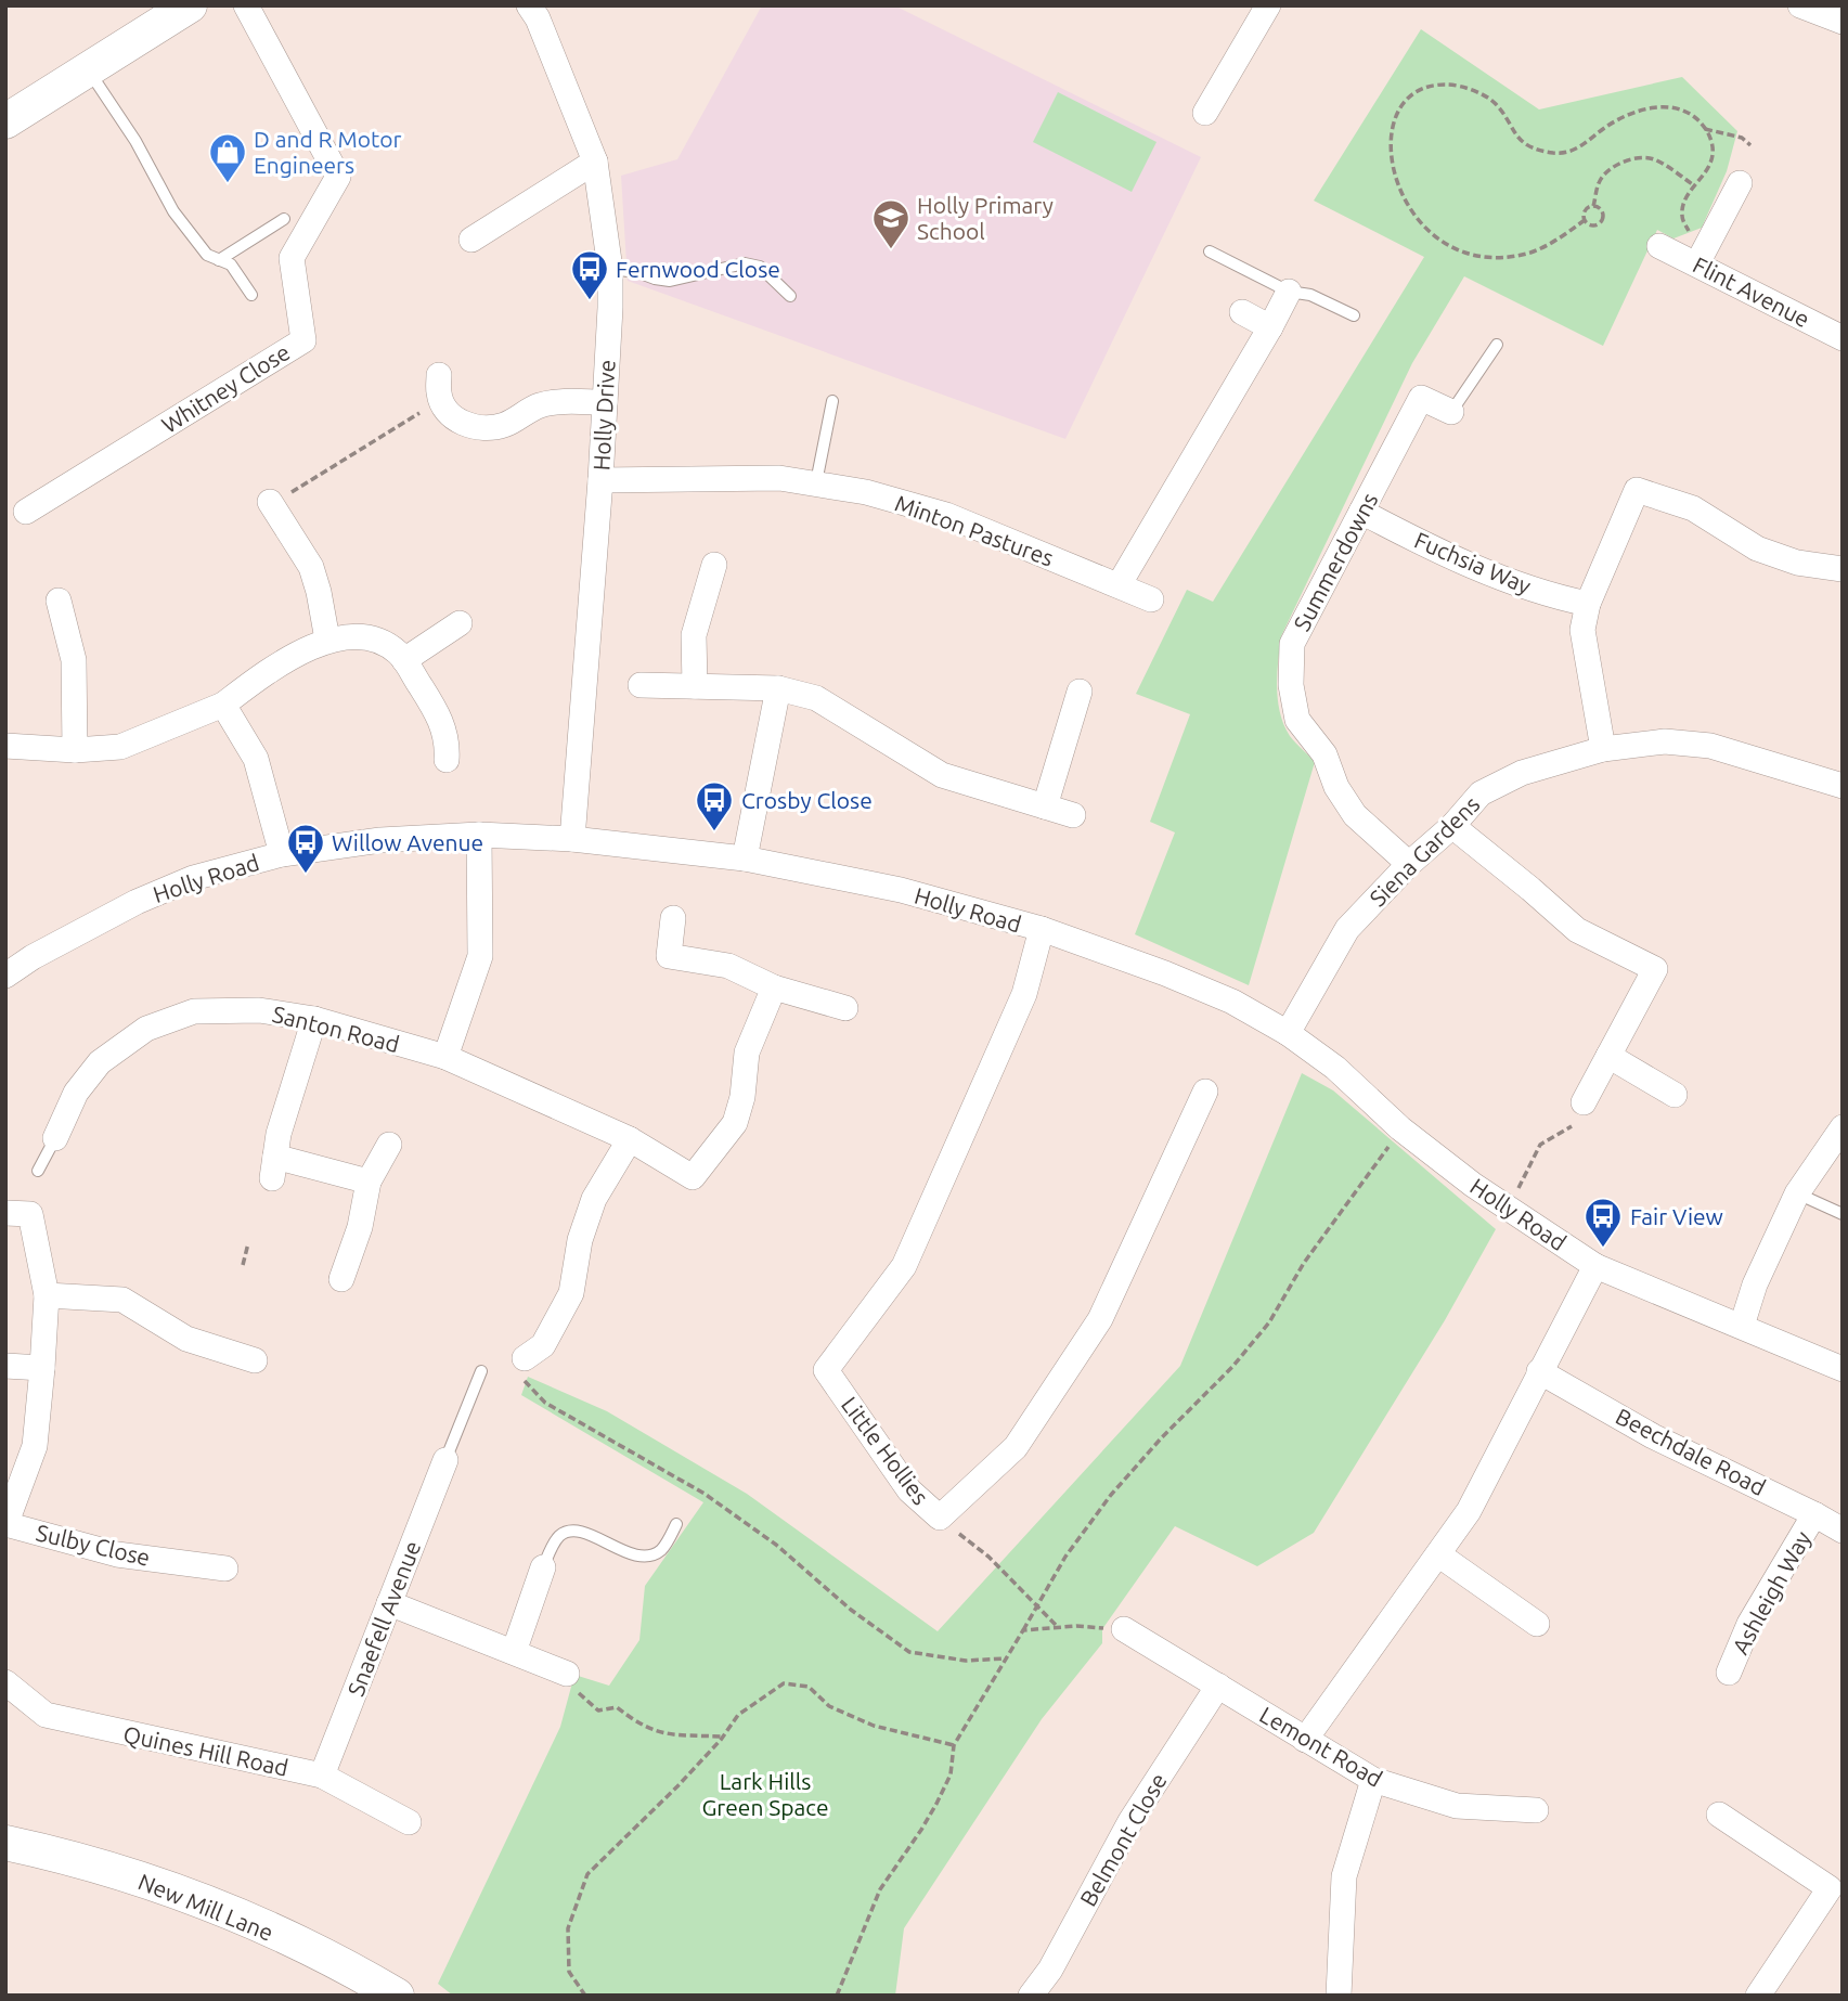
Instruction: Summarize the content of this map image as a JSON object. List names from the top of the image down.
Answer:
{
  "streets": {
    "street": [
      "Flint Avenue",
      "Whitney Close",
      "Holly Drive",
      "Minton Pastures",
      "Summerdowns",
      "Fuchsia Way",
      "Siena Gardens",
      "Holly Road",
      "Santon Road",
      "Little Hollies",
      "Beechdale Road",
      "Sulby Close",
      "Ashleigh Way",
      "Snaefell Avenue",
      "Lemont Road",
      "Quines Hill Road",
      "Belmont Close",
      "New Mill Lane"
    ]
  },
  "crossings": [
    ["Holly Drive", "Minton Pastures"],
    ["Holly Drive", "Holly Road"],
    ["Summerdowns", "Fuchsia Way"],
    ["Summerdowns", "Siena Gardens"],
    ["Siena Gardens", "Holly Road"],
    ["Holly Road", "Little Hollies"],
    ["Beechdale Road", "Ashleigh Way"],
    ["Snaefell Avenue", "Quines Hill Road"],
    ["Lemont Road", "Belmont Close"]
  ],
  "parks": ["Lark Hills Green Space"],
  "places": {
    "shop": ["D and R Motor Engineers"],
    "school or university": ["Holly Primary School"],
    "bus stop": [
      "Fernwood Close",
      "Crosby Close",
      "Willow Avenue",
      "Fair View"
    ]
  }
}
